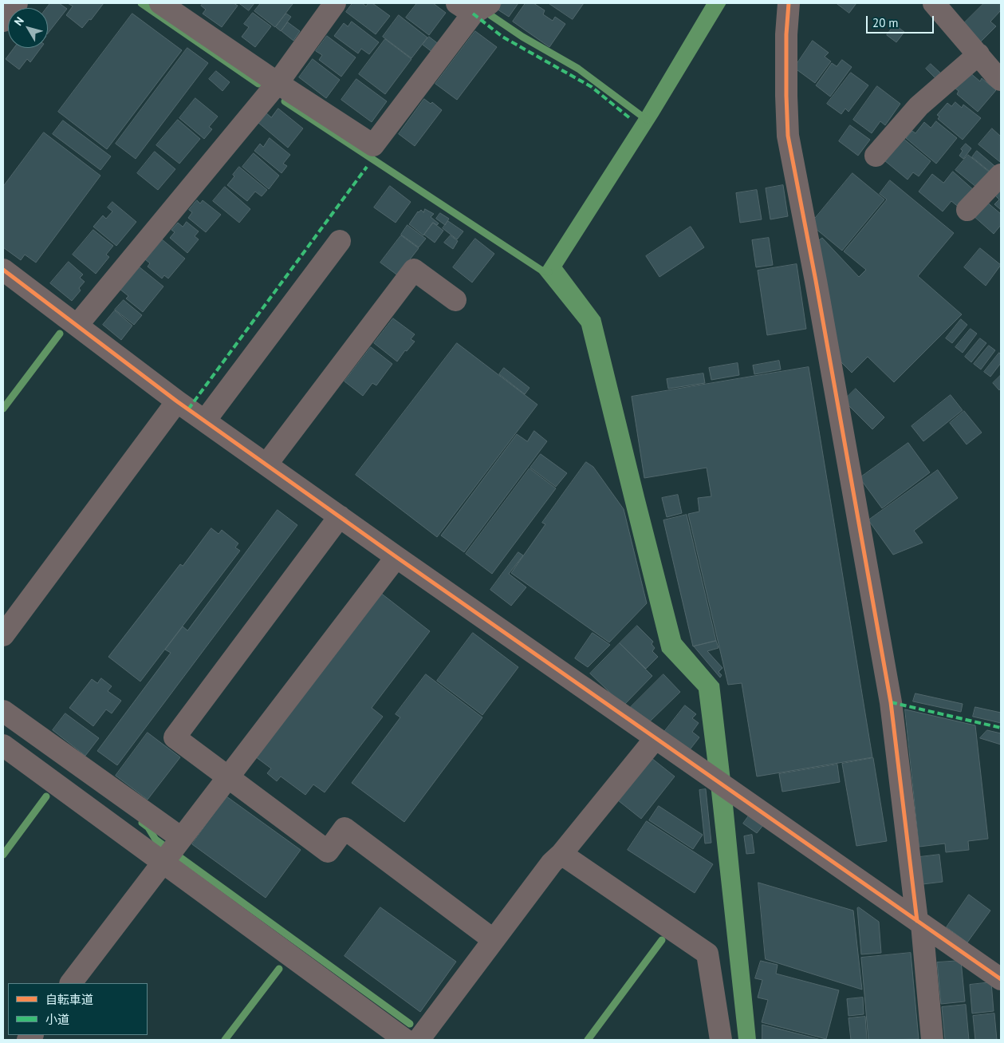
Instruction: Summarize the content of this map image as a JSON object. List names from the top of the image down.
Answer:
{
  "legend": ["自転車道", "小道"],
  "scale_bar": "20 m",
  "north": "top left"
}
